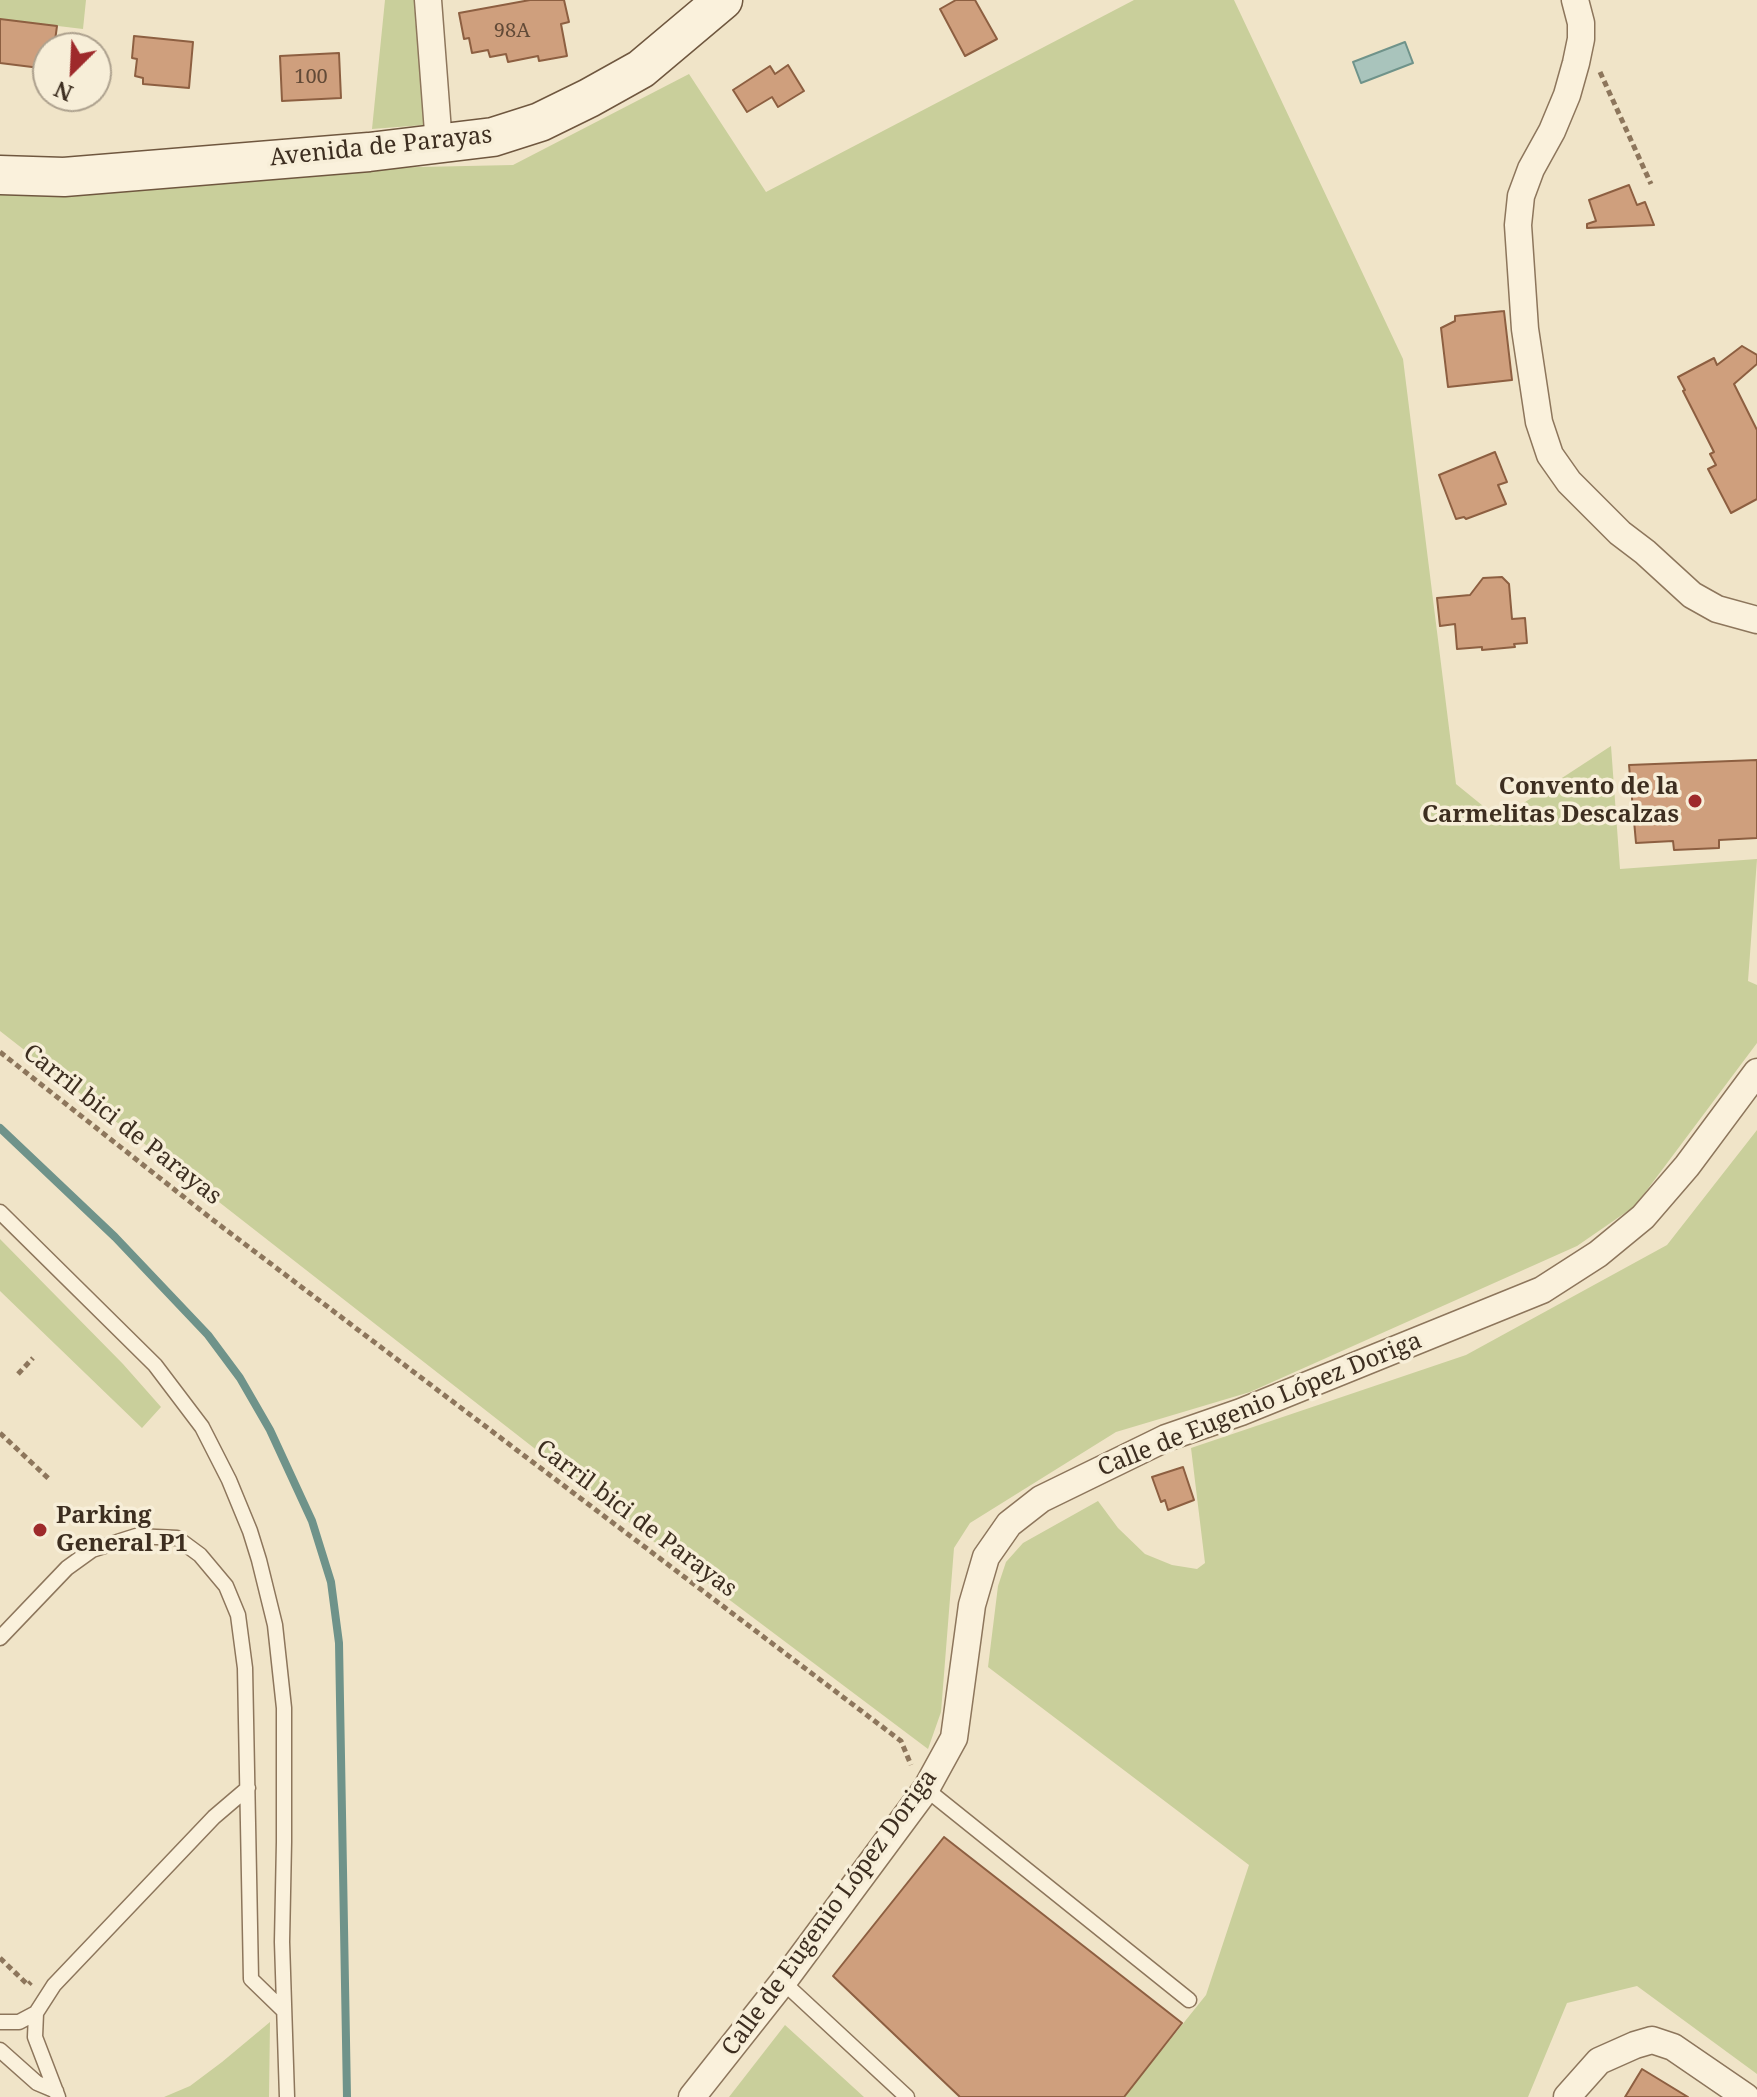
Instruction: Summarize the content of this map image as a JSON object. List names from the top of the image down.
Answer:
{
  "streets": {
    "street": ["Avenida de Parayas", "Calle de Eugenio López Doriga"],
    "path": ["Carril bici de Parayas"]
  },
  "crossings": [
    ["Carril bici de Parayas", "Calle de Eugenio López Doriga"]
  ],
  "places": ["Convento de la Carmelitas Descalzas", "Parking General P1"],
  "house_numbers": ["98A", "100"],
  "north": "bottom left"
}
